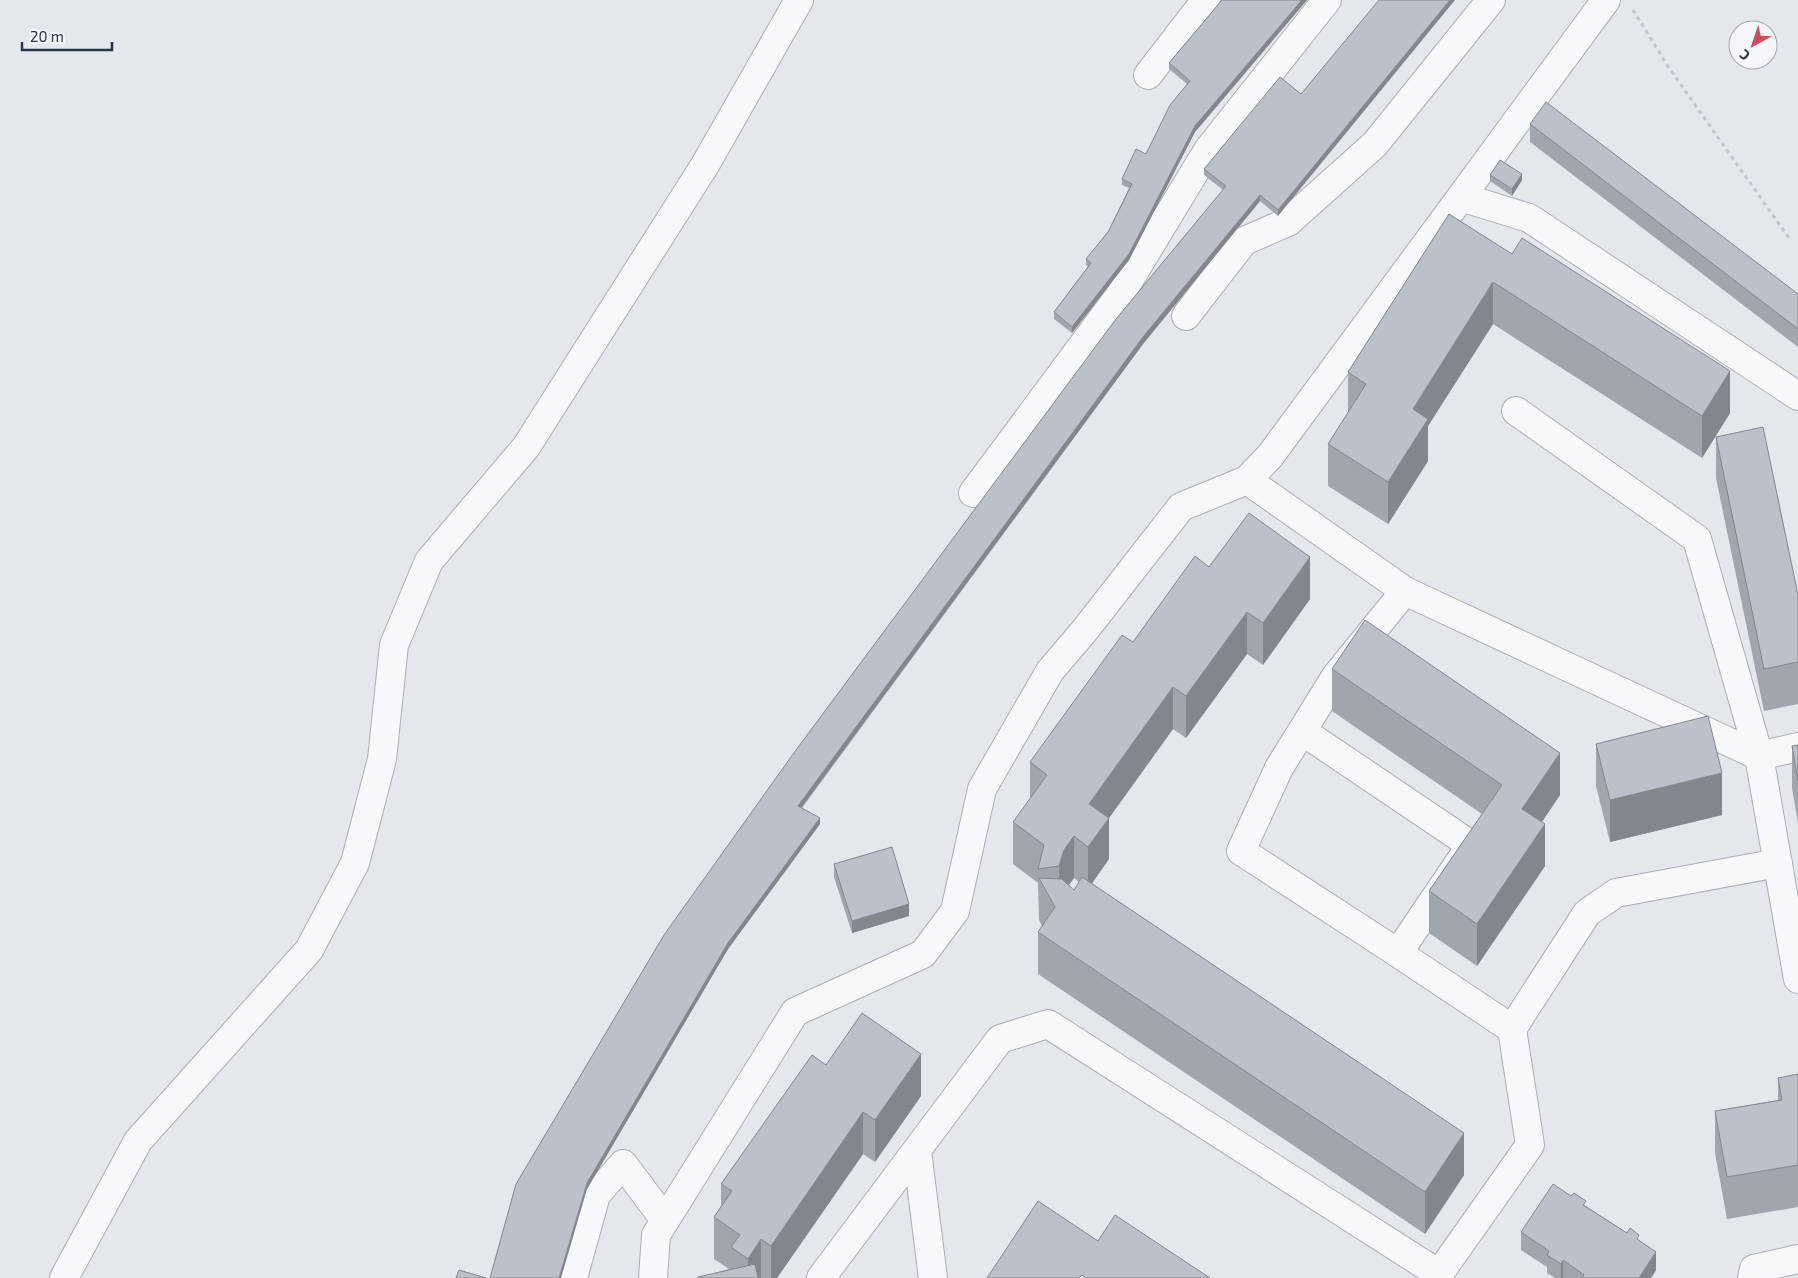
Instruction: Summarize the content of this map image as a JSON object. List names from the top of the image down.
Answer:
{
  "scale_bar": "20 m",
  "north": "bottom left"
}
